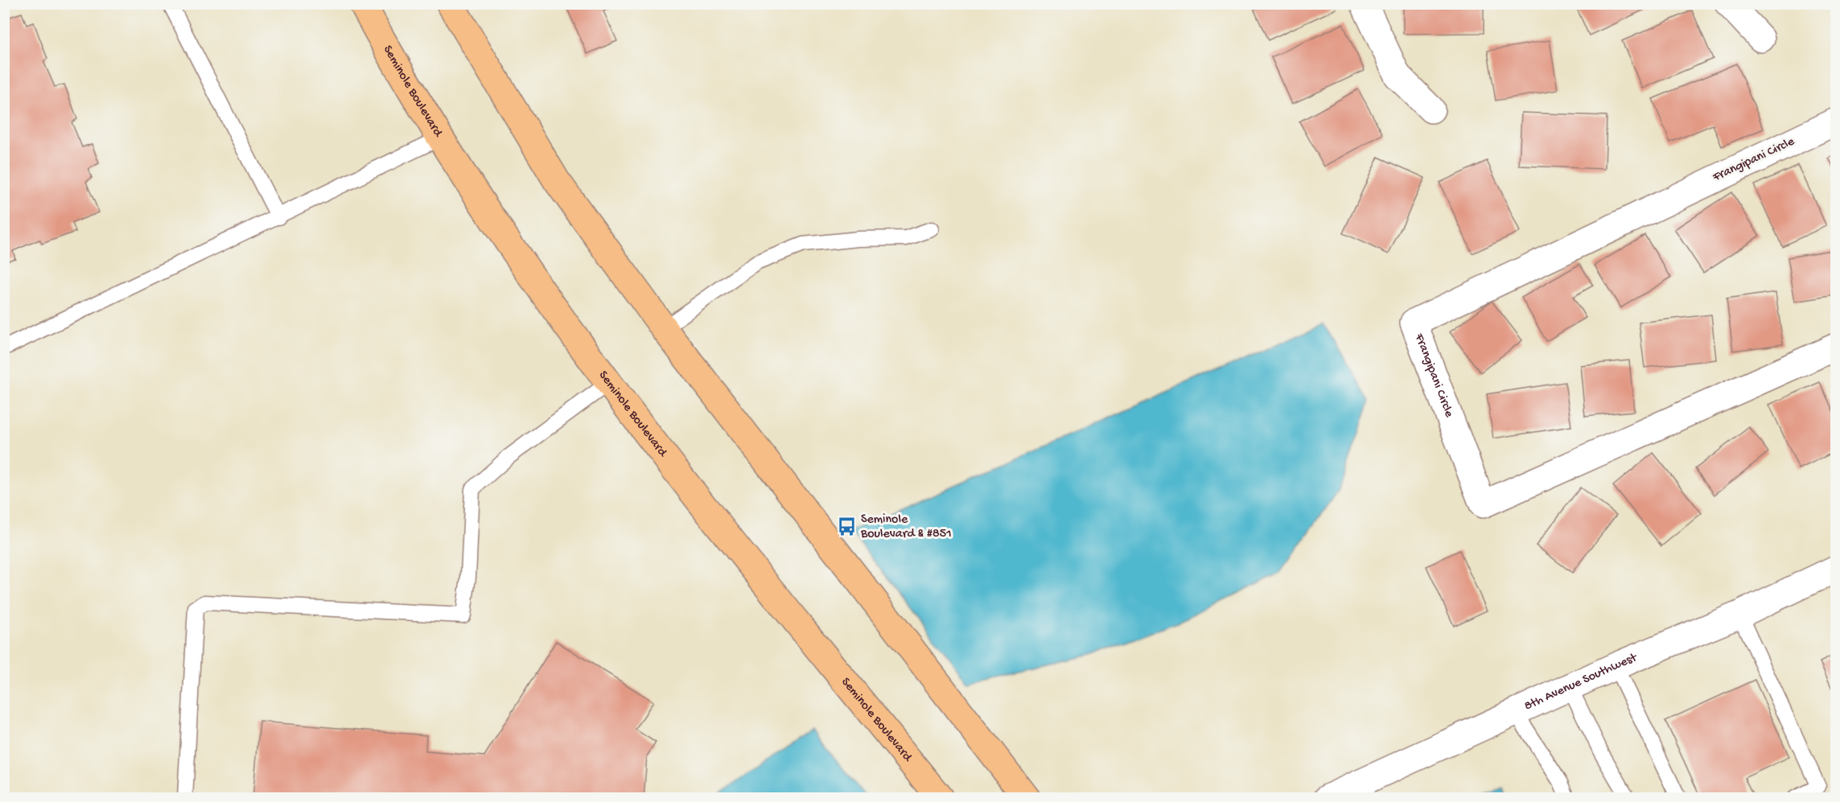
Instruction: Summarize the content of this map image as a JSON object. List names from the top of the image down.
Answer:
{
  "streets": {
    "main road": ["Seminole Boulevard"],
    "street": ["Frangipani Circle", "8th Avenue Southwest"]
  },
  "places": {
    "bus stop": ["Seminole Boulevard & #851"]
  }
}
